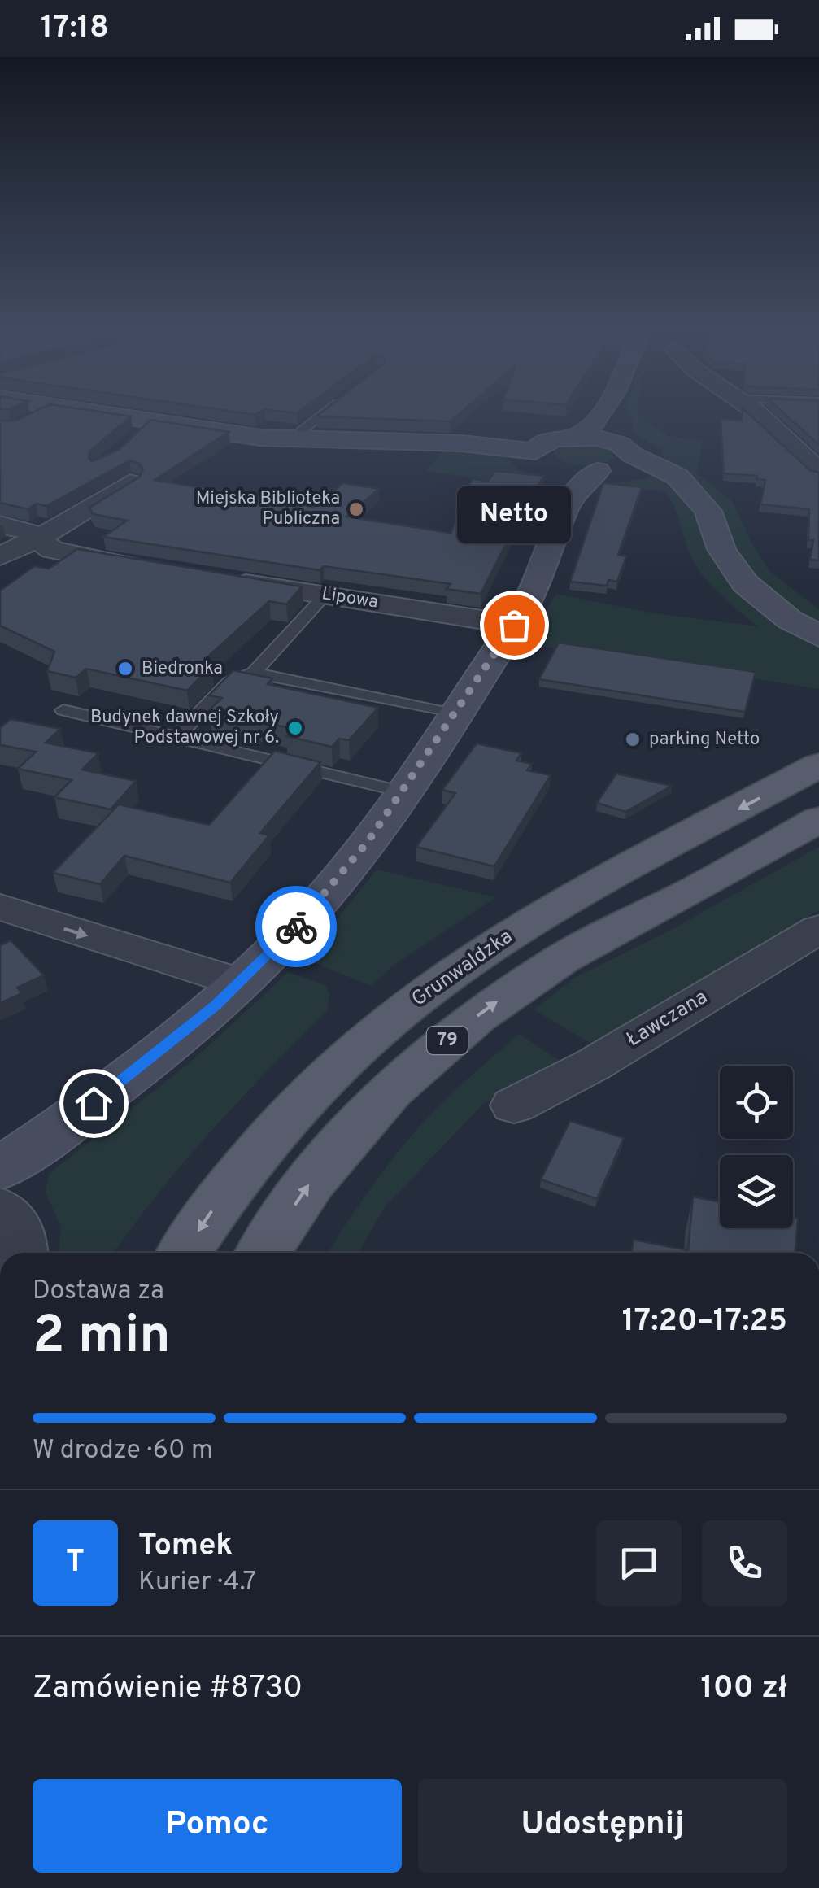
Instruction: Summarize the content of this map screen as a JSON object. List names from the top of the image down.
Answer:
{
  "streets": {
    "main road": ["Grunwaldzka", "79"],
    "street": ["Lipowa", "Ławczana"]
  },
  "places": [
    "Miejska Biblioteka Publiczna",
    "Netto",
    "Biedronka",
    "Budynek dawnej Szkoły Podstawowej nr 6.",
    "parking Netto"
  ],
  "page": {
    "status": "17:18",
    "bubble": "Netto",
    "heading": ["2 min", "Dostawa za", "17:20–17:25"],
    "panel": [
      "Tomek",
      "Kurier · 4.7",
      "Zamówienie #8730",
      "100 zł"
    ],
    "bar": "W drodze · 60 m",
    "round": "T",
    "buttons": ["Pomoc", "Udostępnij"]
  }
}
